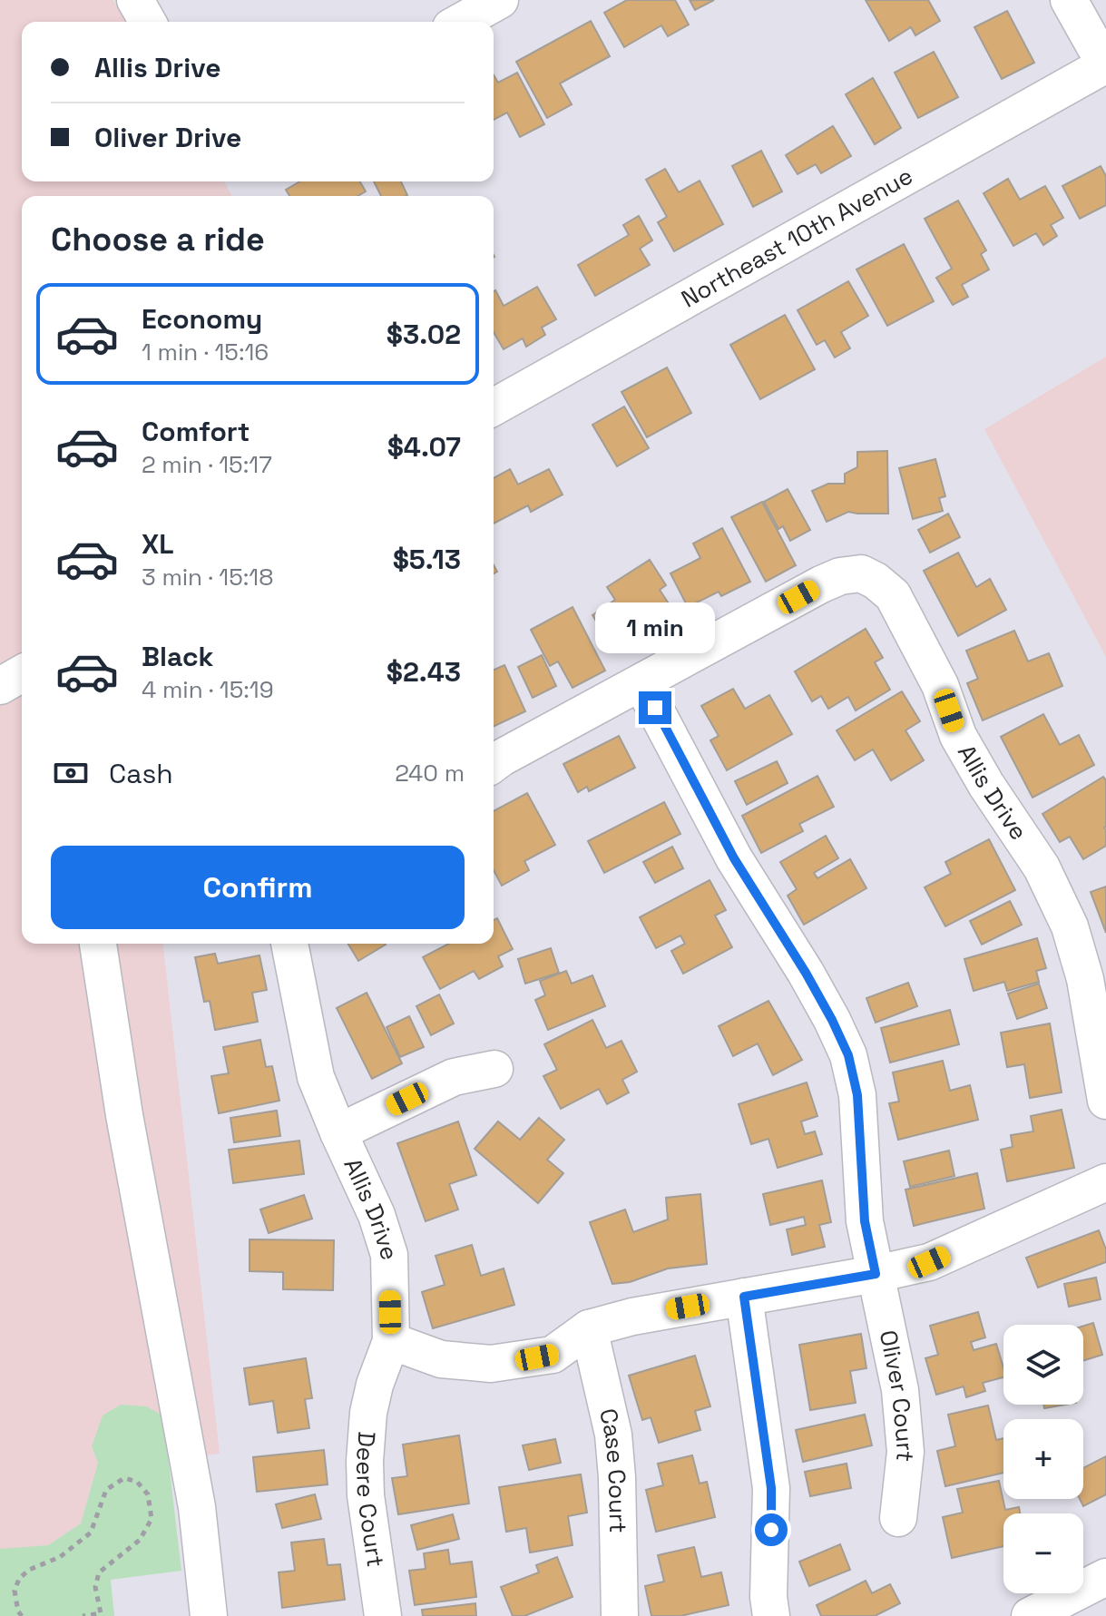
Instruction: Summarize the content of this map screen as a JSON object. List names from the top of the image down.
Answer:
{
  "streets": {
    "street": [
      "Northeast 10th Avenue",
      "Allis Drive",
      "Oliver Court",
      "Case Court",
      "Deere Court"
    ]
  },
  "crossings": [
    ["Allis Drive", "Oliver Court"],
    ["Allis Drive", "Deere Court"]
  ],
  "page": {
    "banner": ["Allis Drive", "Oliver Drive"],
    "heading": "Choose a ride",
    "list": [
      {
        "name": "Economy",
        "note": "1 min · 15:16",
        "value": "$3.02"
      },
      {
        "name": "Comfort",
        "note": "2 min · 15:17",
        "value": "$4.07"
      },
      {
        "name": "XL",
        "note": "3 min · 15:18",
        "value": "$5.13"
      },
      {
        "name": "Black",
        "note": "4 min · 15:19",
        "value": "$2.43"
      }
    ],
    "bubble": "1 min",
    "pay": ["Cash", "240 m"],
    "buttons": "Confirm",
    "map_buttons": ["+", "−"]
  }
}
